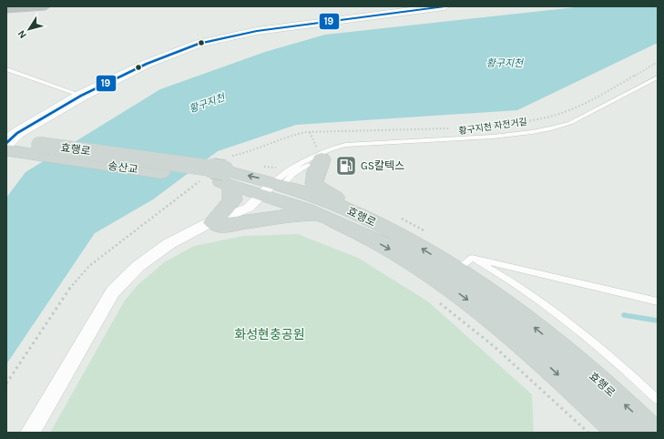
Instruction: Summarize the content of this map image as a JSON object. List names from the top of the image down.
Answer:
{
  "streets": {
    "main road": ["효행로", "송산교"],
    "path": ["황구지천 자전거길"]
  },
  "crossings": [
    ["효행로", "송산교"]
  ],
  "water": ["황구지천"],
  "parks": ["화성현충공원"],
  "places": {
    "fuel station": ["GS칼텍스"]
  },
  "lines": ["transit line 19"],
  "north": "bottom left"
}
